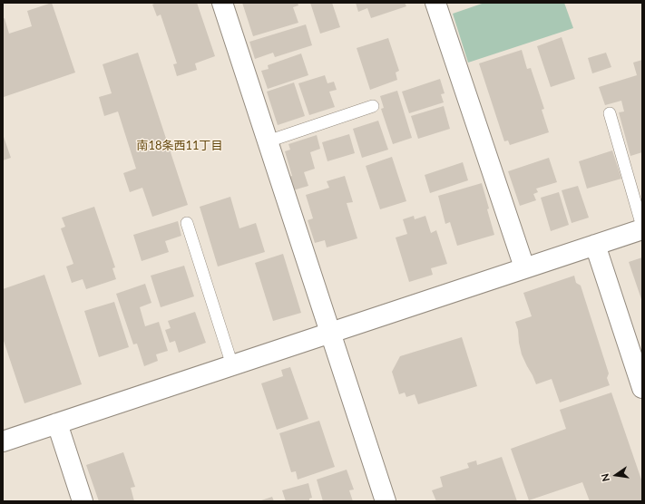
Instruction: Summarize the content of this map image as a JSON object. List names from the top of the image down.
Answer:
{
  "districts": ["南18条西11丁目"],
  "north": "left"
}
